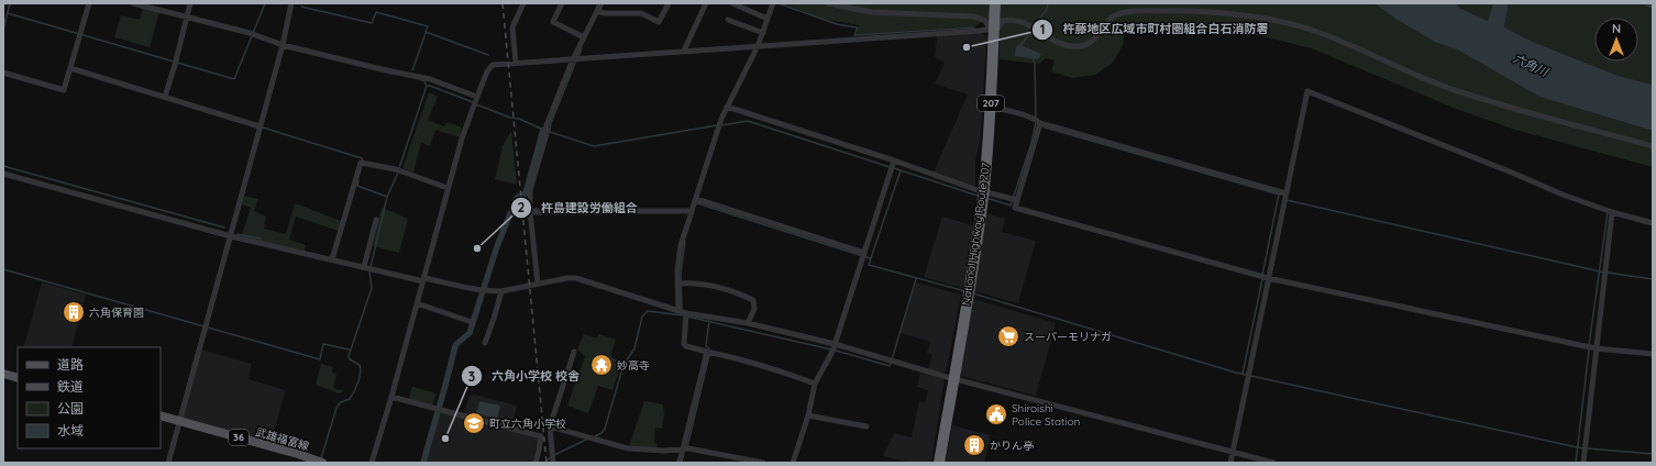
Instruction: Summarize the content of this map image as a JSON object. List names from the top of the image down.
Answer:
{
  "streets": {
    "highway": ["207", "National Highway Route 207"],
    "main road": ["36", "武雄福富線"]
  },
  "water": ["六角川"],
  "places": {
    "other": ["杵藤地区広域市町村圏組合白石消防署", "杵島建設労働組合", "六角小学校 校舎"],
    "building": ["六角保育園", "かりん亭"],
    "supermarket": ["スーパーモリナガ"],
    "temple": ["妙高寺"],
    "public building": ["Shiroishi Police Station"],
    "school or university": ["町立六角小学校"]
  },
  "legend": [
    "道路",
    "鉄道",
    "公園",
    "水域"
  ],
  "north": "top"
}
